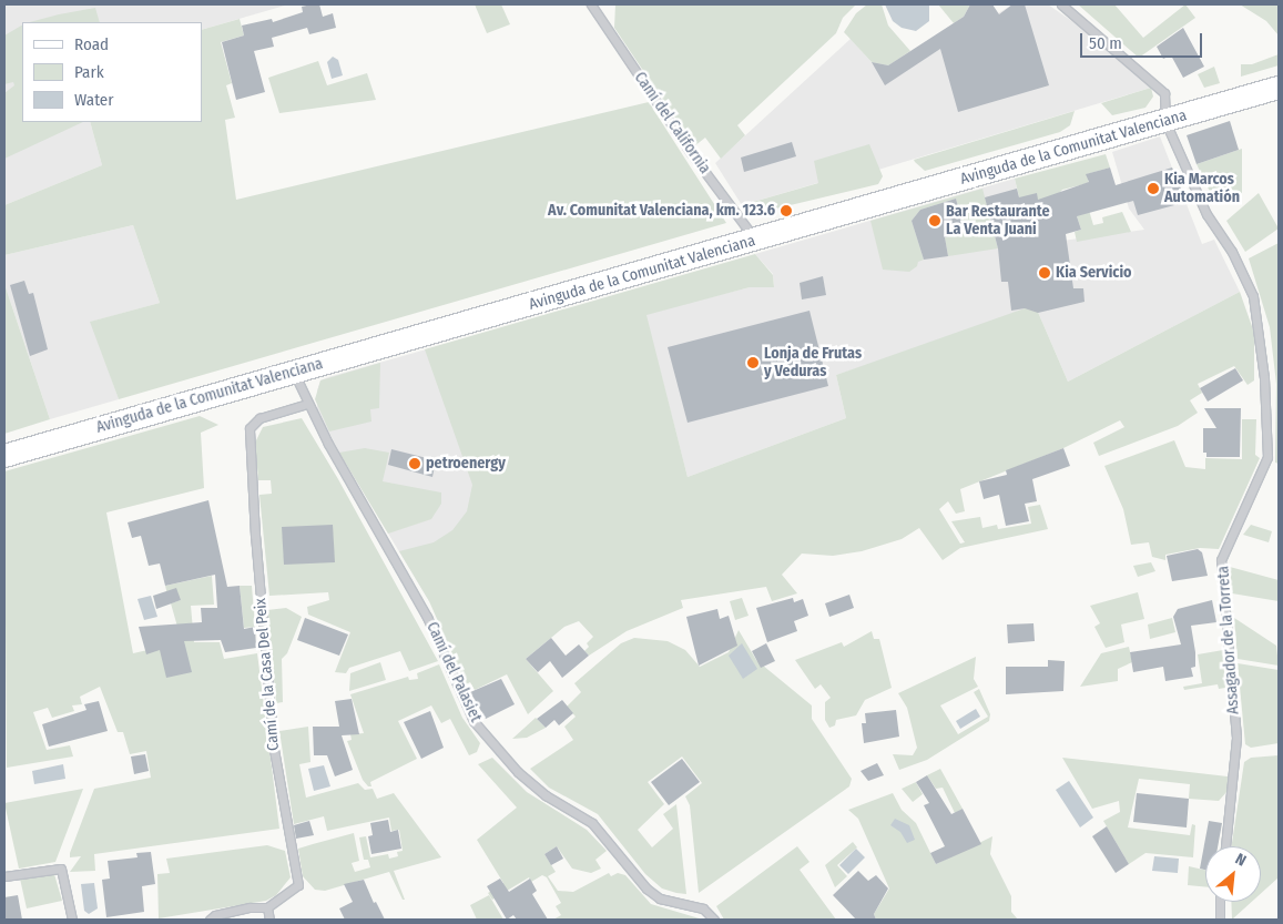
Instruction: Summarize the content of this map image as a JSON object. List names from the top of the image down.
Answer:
{
  "streets": {
    "main road": ["Avinguda de la Comunitat Valenciana"],
    "lane": [
      "Camí del California",
      "Assagador de la Torreta",
      "Camí del Palasiet",
      "Camí de la Casa Del Peix"
    ]
  },
  "crossings": [
    ["Camí del California", "Avinguda de la Comunitat Valenciana"],
    ["Avinguda de la Comunitat Valenciana", "Assagador de la Torreta"],
    ["Avinguda de la Comunitat Valenciana", "Camí del Palasiet"],
    ["Camí del Palasiet", "Camí de la Casa Del Peix"]
  ],
  "places": [
    "Kia Marcos Automatión",
    "Av. Comunitat Valenciana, km. 123.6",
    "Bar Restaurante La Venta Juani",
    "Kia Servicio",
    "Lonja de Frutas y Veduras",
    "petroenergy"
  ],
  "legend": ["Road", "Park", "Water"],
  "scale_bar": "50 m",
  "north": "top right"
}
